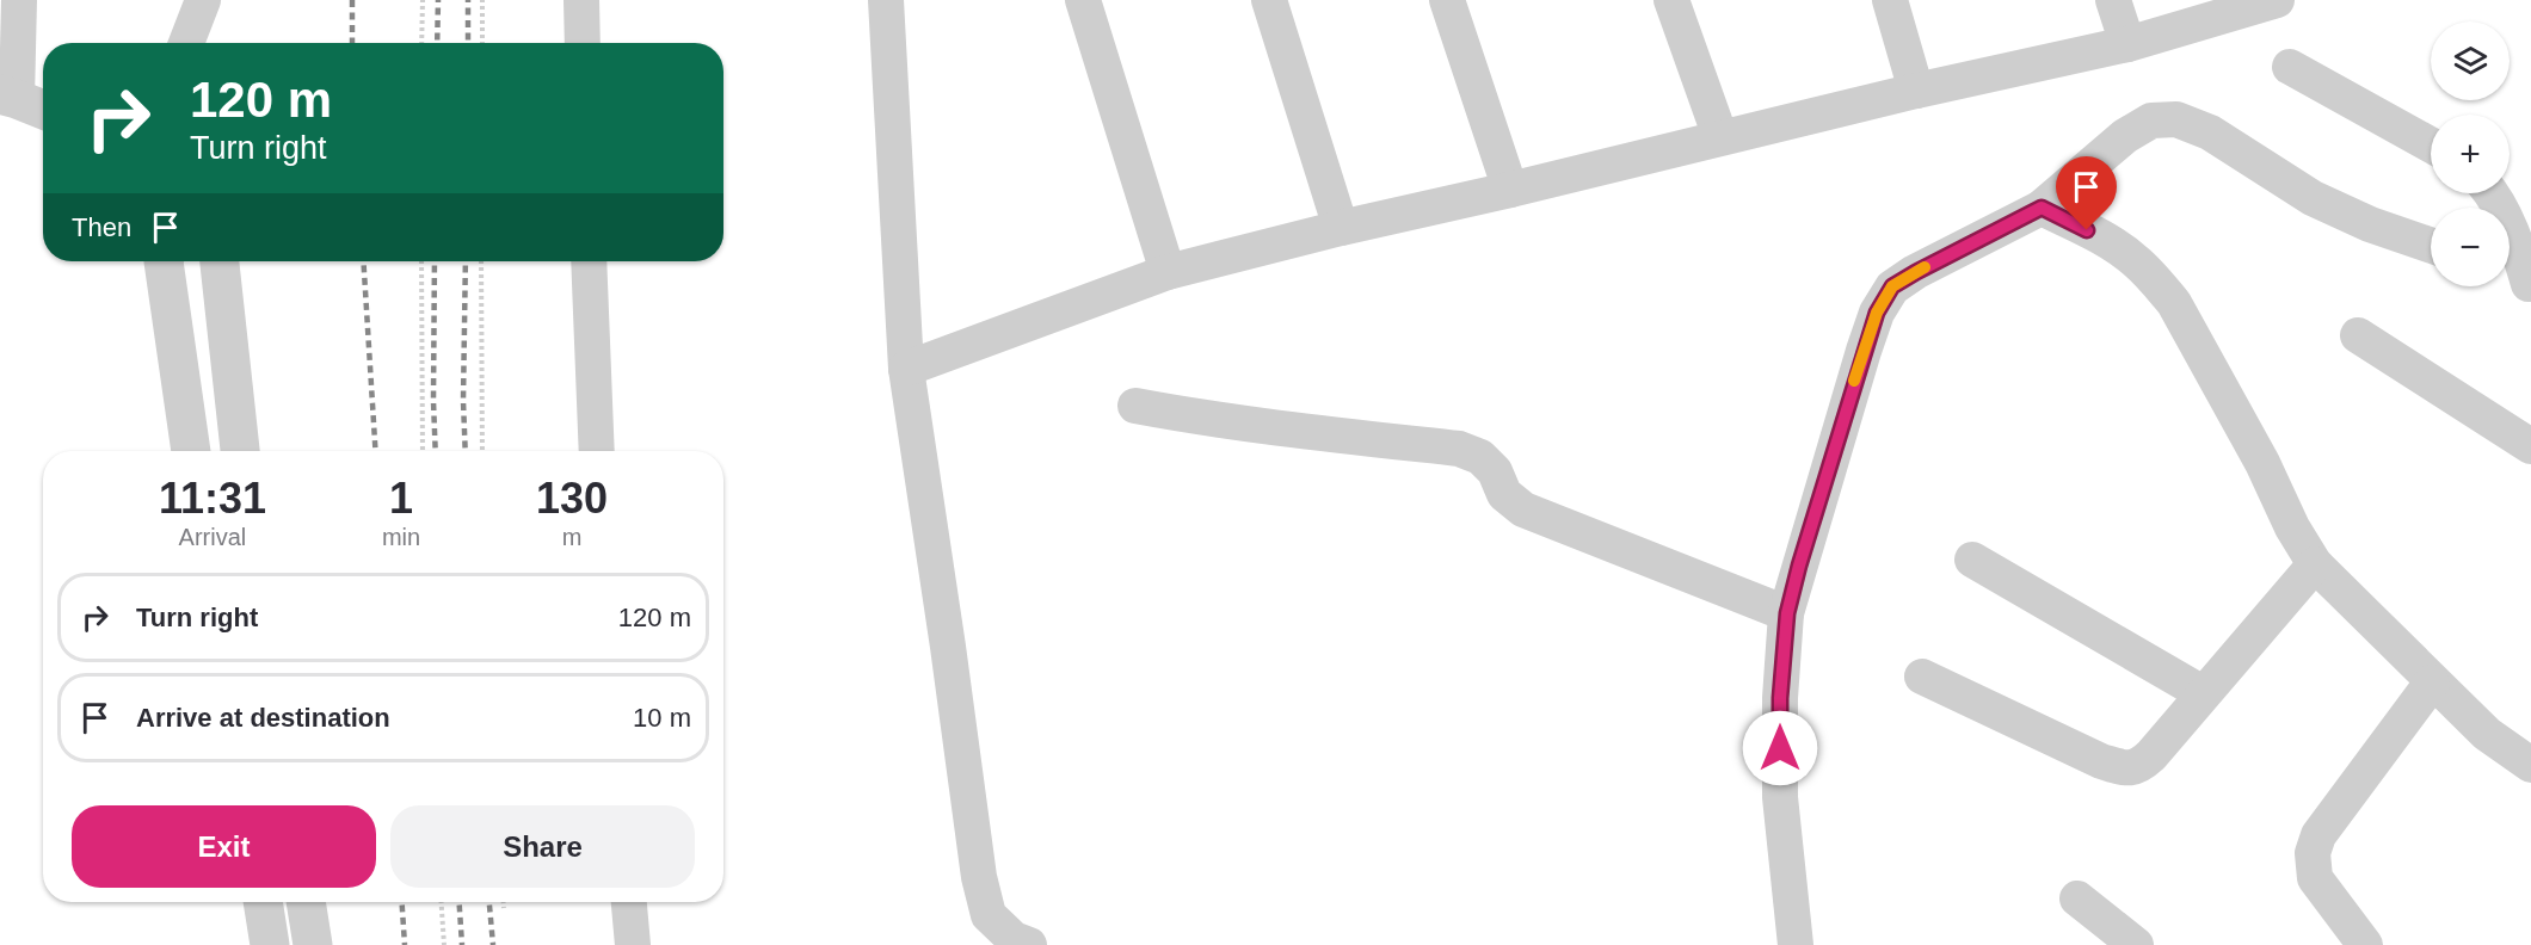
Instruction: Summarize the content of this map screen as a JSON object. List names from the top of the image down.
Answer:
{
  "page": {
    "map_buttons": ["+", "−"],
    "turn": ["120 m", "Turn right"],
    "then": "Then",
    "eta": [
      "11:31",
      "Arrival",
      "1",
      "min",
      "130",
      "m"
    ],
    "list": [
      {
        "name": "Turn right",
        "value": "120 m"
      },
      {
        "name": "Arrive at destination",
        "value": "10 m"
      }
    ],
    "buttons": ["Exit", "Share"]
  }
}
